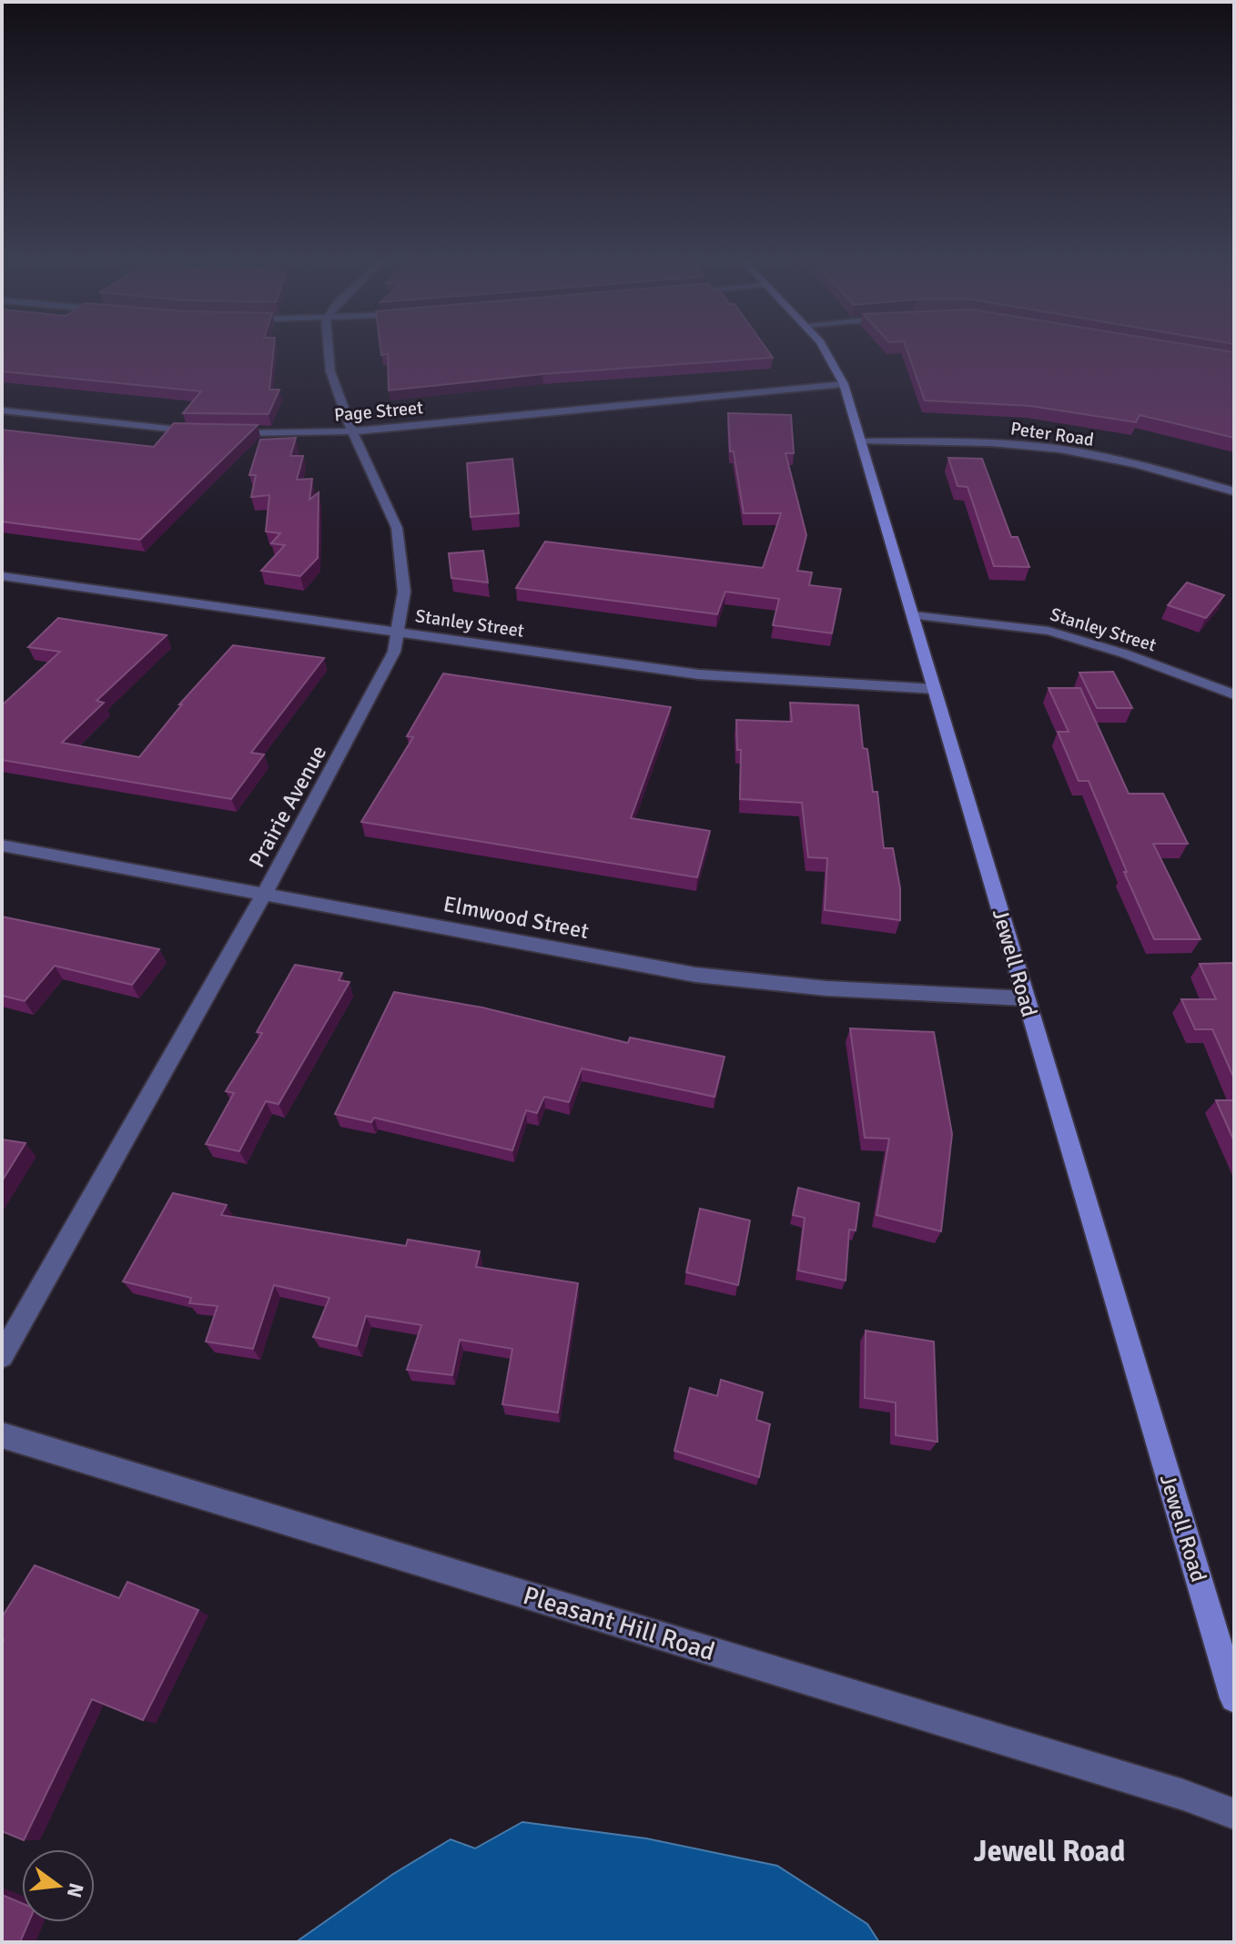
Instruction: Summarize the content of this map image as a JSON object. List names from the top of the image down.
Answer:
{
  "streets": {
    "street": [
      "Page Street",
      "Peter Road",
      "Stanley Street",
      "Prairie Avenue",
      "Elmwood Street",
      "Jewell Road",
      "Pleasant Hill Road"
    ]
  },
  "crossings": [
    ["Page Street", "Prairie Avenue"],
    ["Page Street", "Jewell Road"],
    ["Peter Road", "Jewell Road"],
    ["Stanley Street", "Prairie Avenue"],
    ["Stanley Street", "Jewell Road"],
    ["Prairie Avenue", "Elmwood Street"],
    ["Elmwood Street", "Jewell Road"]
  ],
  "districts": ["Jewell Road"],
  "north": "right"
}
